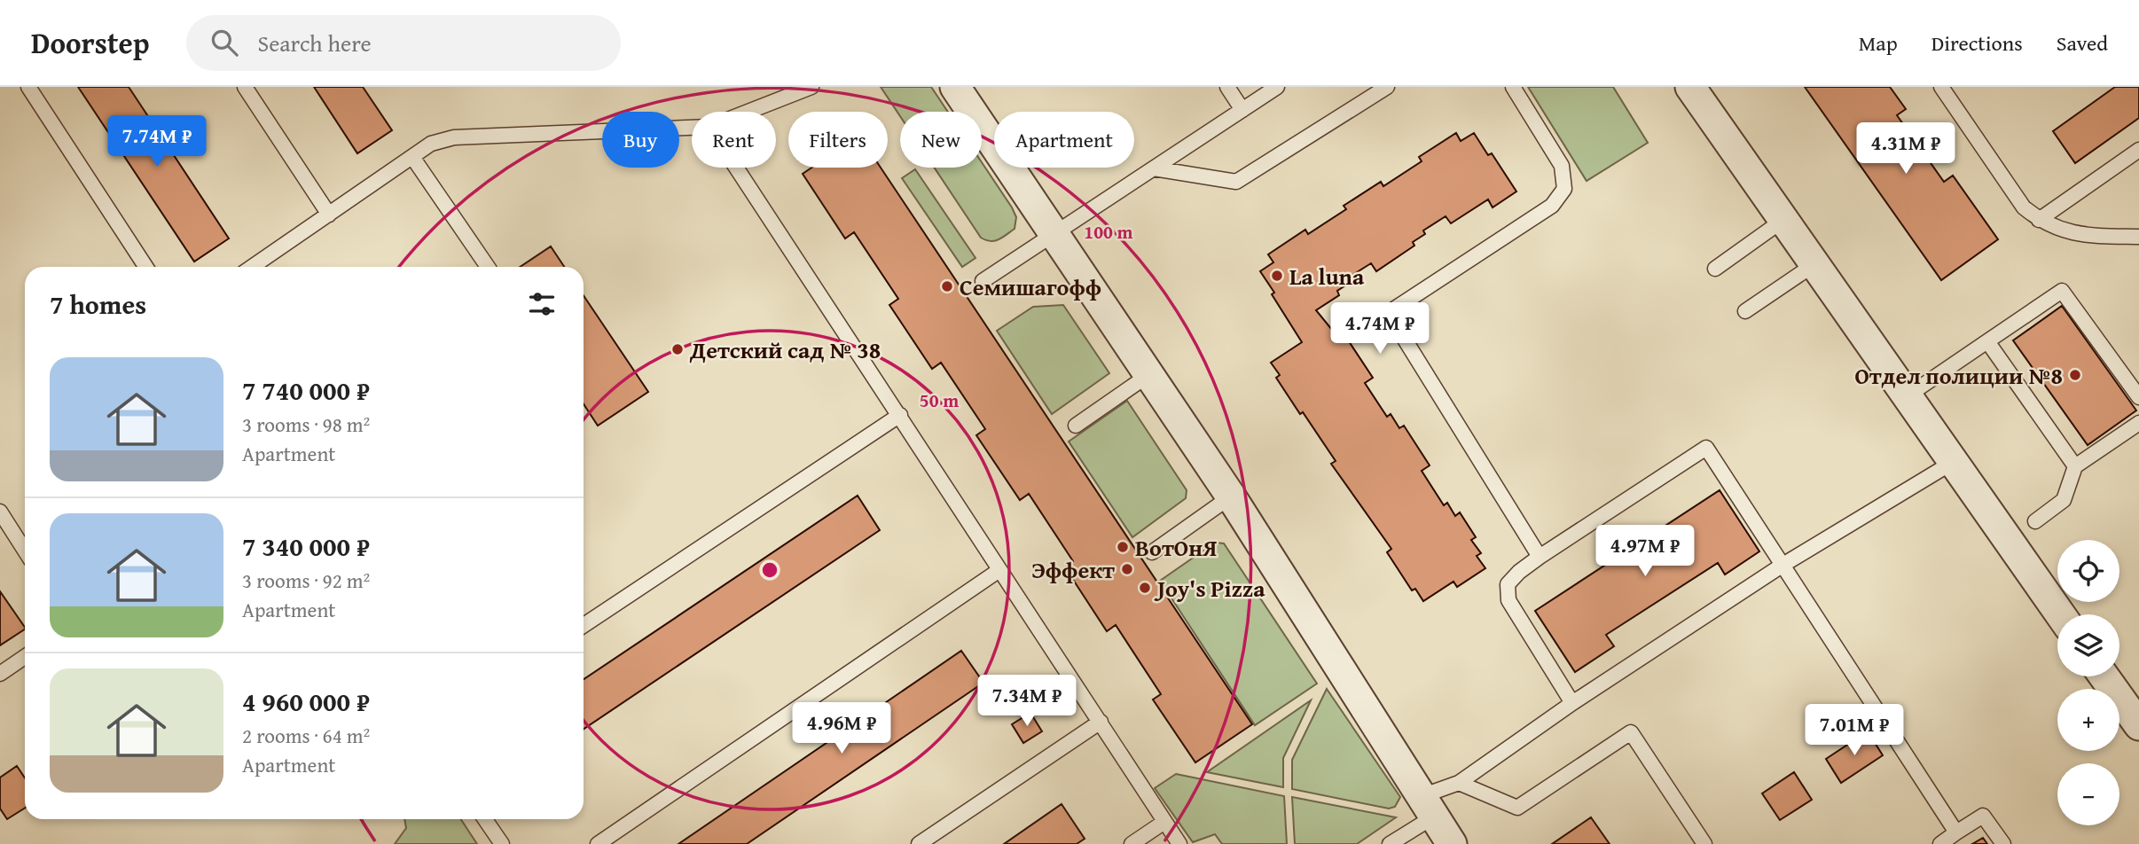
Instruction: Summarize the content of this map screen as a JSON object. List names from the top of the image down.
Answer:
{
  "places": [
    "La luna",
    "Семишагофф",
    "Детский сад № 38",
    "Отдел полиции №8",
    "ВотОнЯ",
    "Эффект",
    "Joy's Pizza"
  ],
  "page": {
    "header": "Doorstep",
    "search": "Search here",
    "nav": ["Map", "Directions", "Saved"],
    "chip": [
      "Buy",
      "Rent",
      "Filters",
      "New",
      "Apartment"
    ],
    "price": [
      "7.74M ₽",
      "4.31M ₽",
      "4.74M ₽",
      "4.97M ₽",
      "7.34M ₽",
      "4.96M ₽",
      "7.01M ₽"
    ],
    "heading": "7 homes",
    "list": [
      {
        "name": "7 740 000 ₽",
        "note": "3 rooms · 98 m² · Apartment"
      },
      {
        "name": "7 340 000 ₽",
        "note": "3 rooms · 92 m² · Apartment"
      },
      {
        "name": "4 960 000 ₽",
        "note": "2 rooms · 64 m² · Apartment"
      }
    ],
    "map_buttons": ["+", "−"]
  },
  "rings": ["100 m", "50 m"]
}
